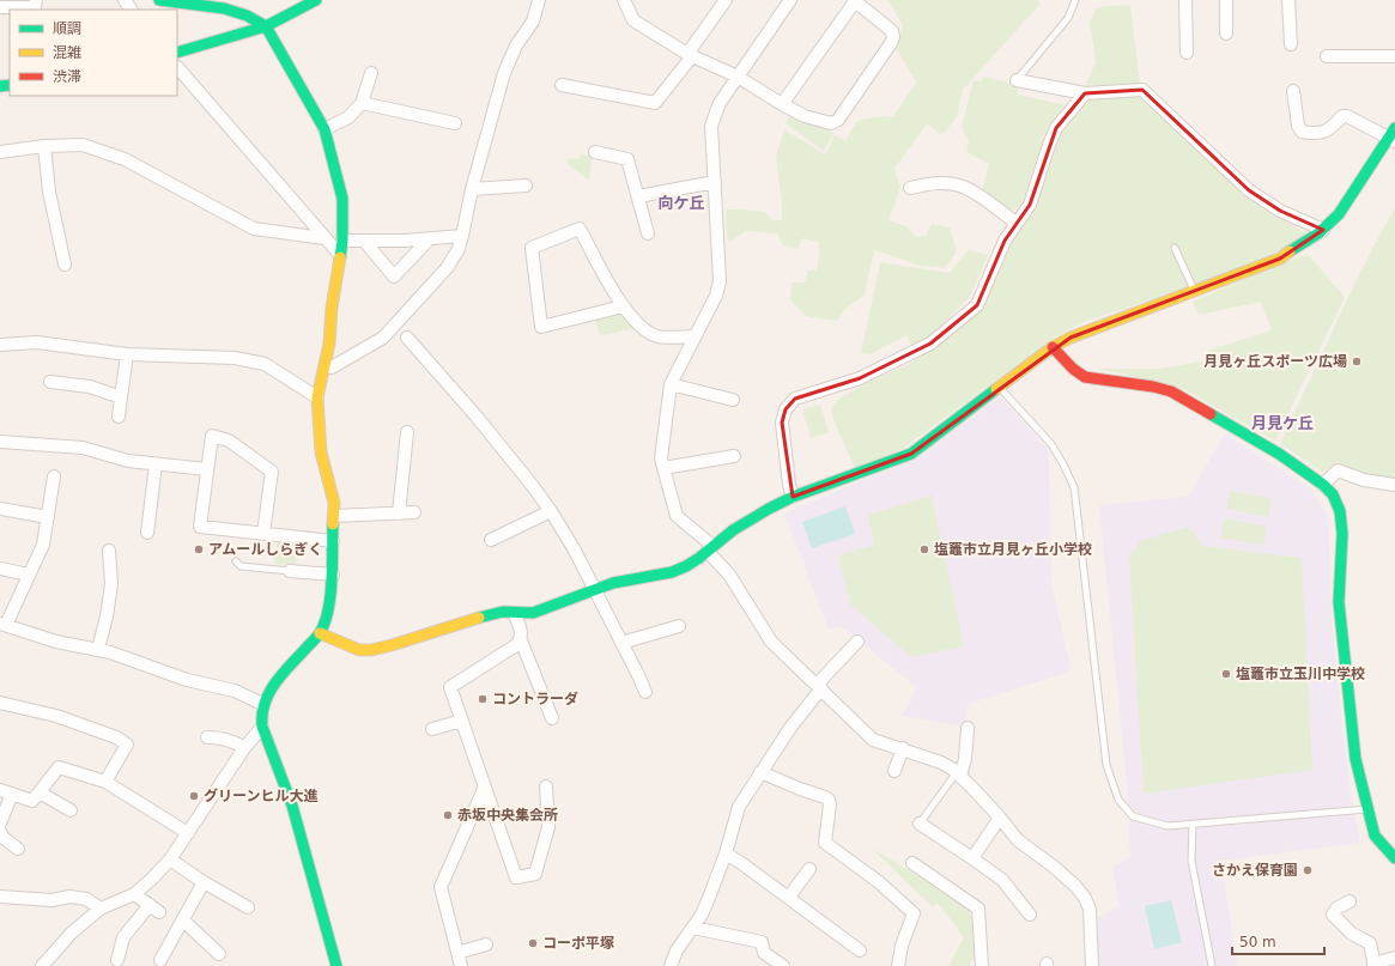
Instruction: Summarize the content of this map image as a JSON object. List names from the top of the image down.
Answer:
{
  "districts": ["向ケ丘", "月見ケ丘"],
  "places": [
    "月見ヶ丘スポーツ広場",
    "アムールしらぎく",
    "塩竈市立月見ヶ丘小学校",
    "塩竈市立玉川中学校",
    "コントラーダ",
    "グリーンヒル大進",
    "赤坂中央集会所",
    "さかえ保育園",
    "コーポ平塚"
  ],
  "legend": ["順調", "混雑", "渋滞"],
  "scale_bar": "50 m"
}
